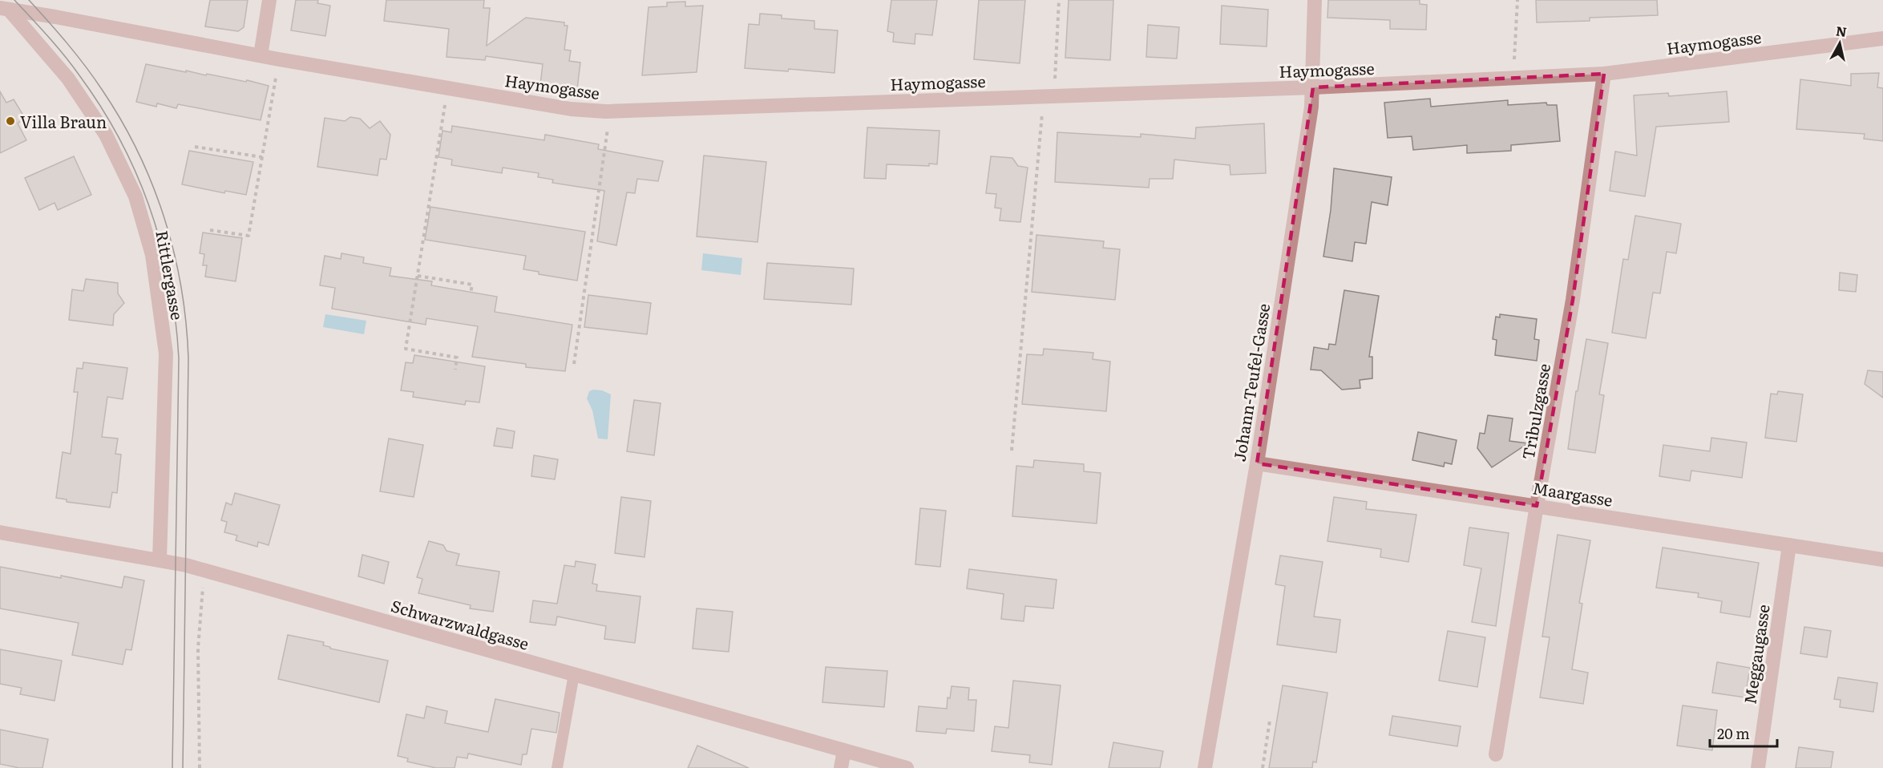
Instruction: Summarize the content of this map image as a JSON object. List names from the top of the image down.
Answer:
{
  "streets": {
    "street": [
      "Haymogasse",
      "Rittlergasse",
      "Johann-Teufel-Gasse",
      "Tribulzgasse",
      "Maargasse",
      "Schwarzwaldgasse",
      "Meggaugasse"
    ]
  },
  "crossings": [
    ["Haymogasse", "Rittlergasse"],
    ["Haymogasse", "Johann-Teufel-Gasse"],
    ["Haymogasse", "Tribulzgasse"],
    ["Rittlergasse", "Schwarzwaldgasse"],
    ["Johann-Teufel-Gasse", "Maargasse"],
    ["Tribulzgasse", "Maargasse"],
    ["Maargasse", "Meggaugasse"]
  ],
  "places": ["Villa Braun"],
  "scale_bar": "20 m",
  "north": "top"
}
